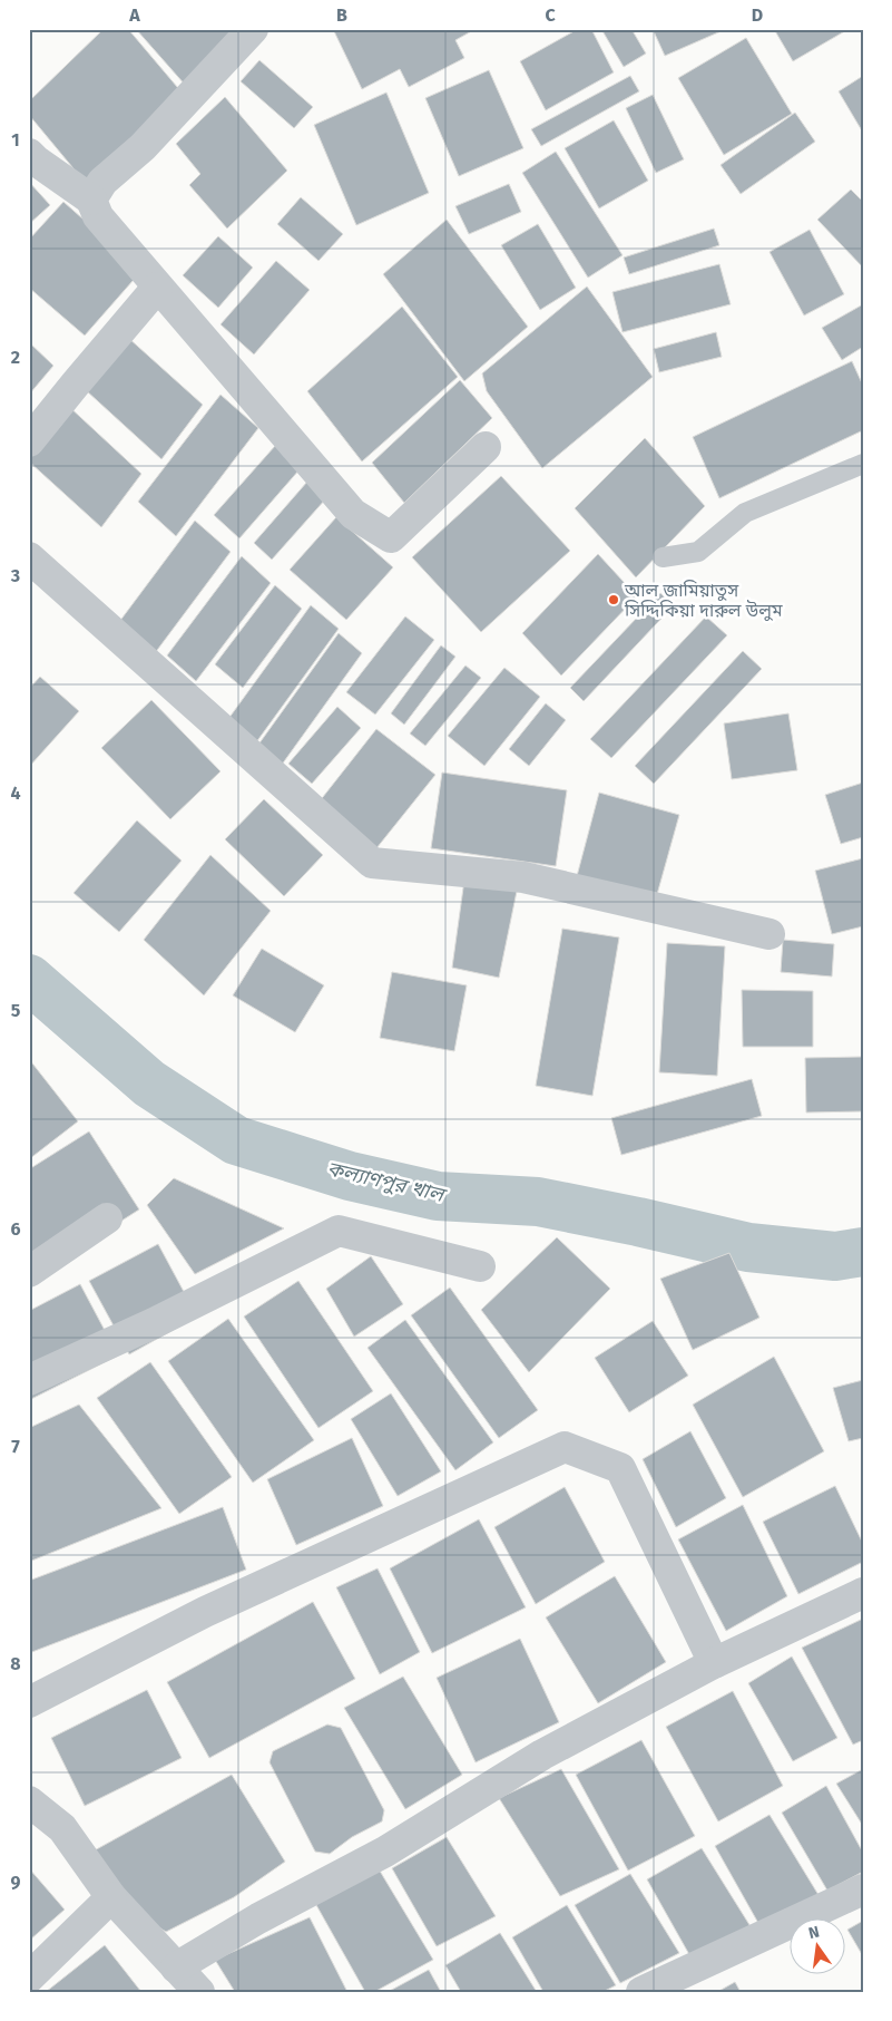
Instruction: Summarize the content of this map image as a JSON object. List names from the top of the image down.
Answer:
{
  "water": ["কল্যাণপুর খাল"],
  "places": ["আল জামিয়াতুস সিদ্দিকিয়া দারুল উলুম"],
  "north": "top",
  "grid": {
    "columns": [
      "A",
      "B",
      "C",
      "D"
    ],
    "rows": [
      "1",
      "2",
      "3",
      "4",
      "5",
      "6",
      "7",
      "8",
      "9"
    ]
  }
}
